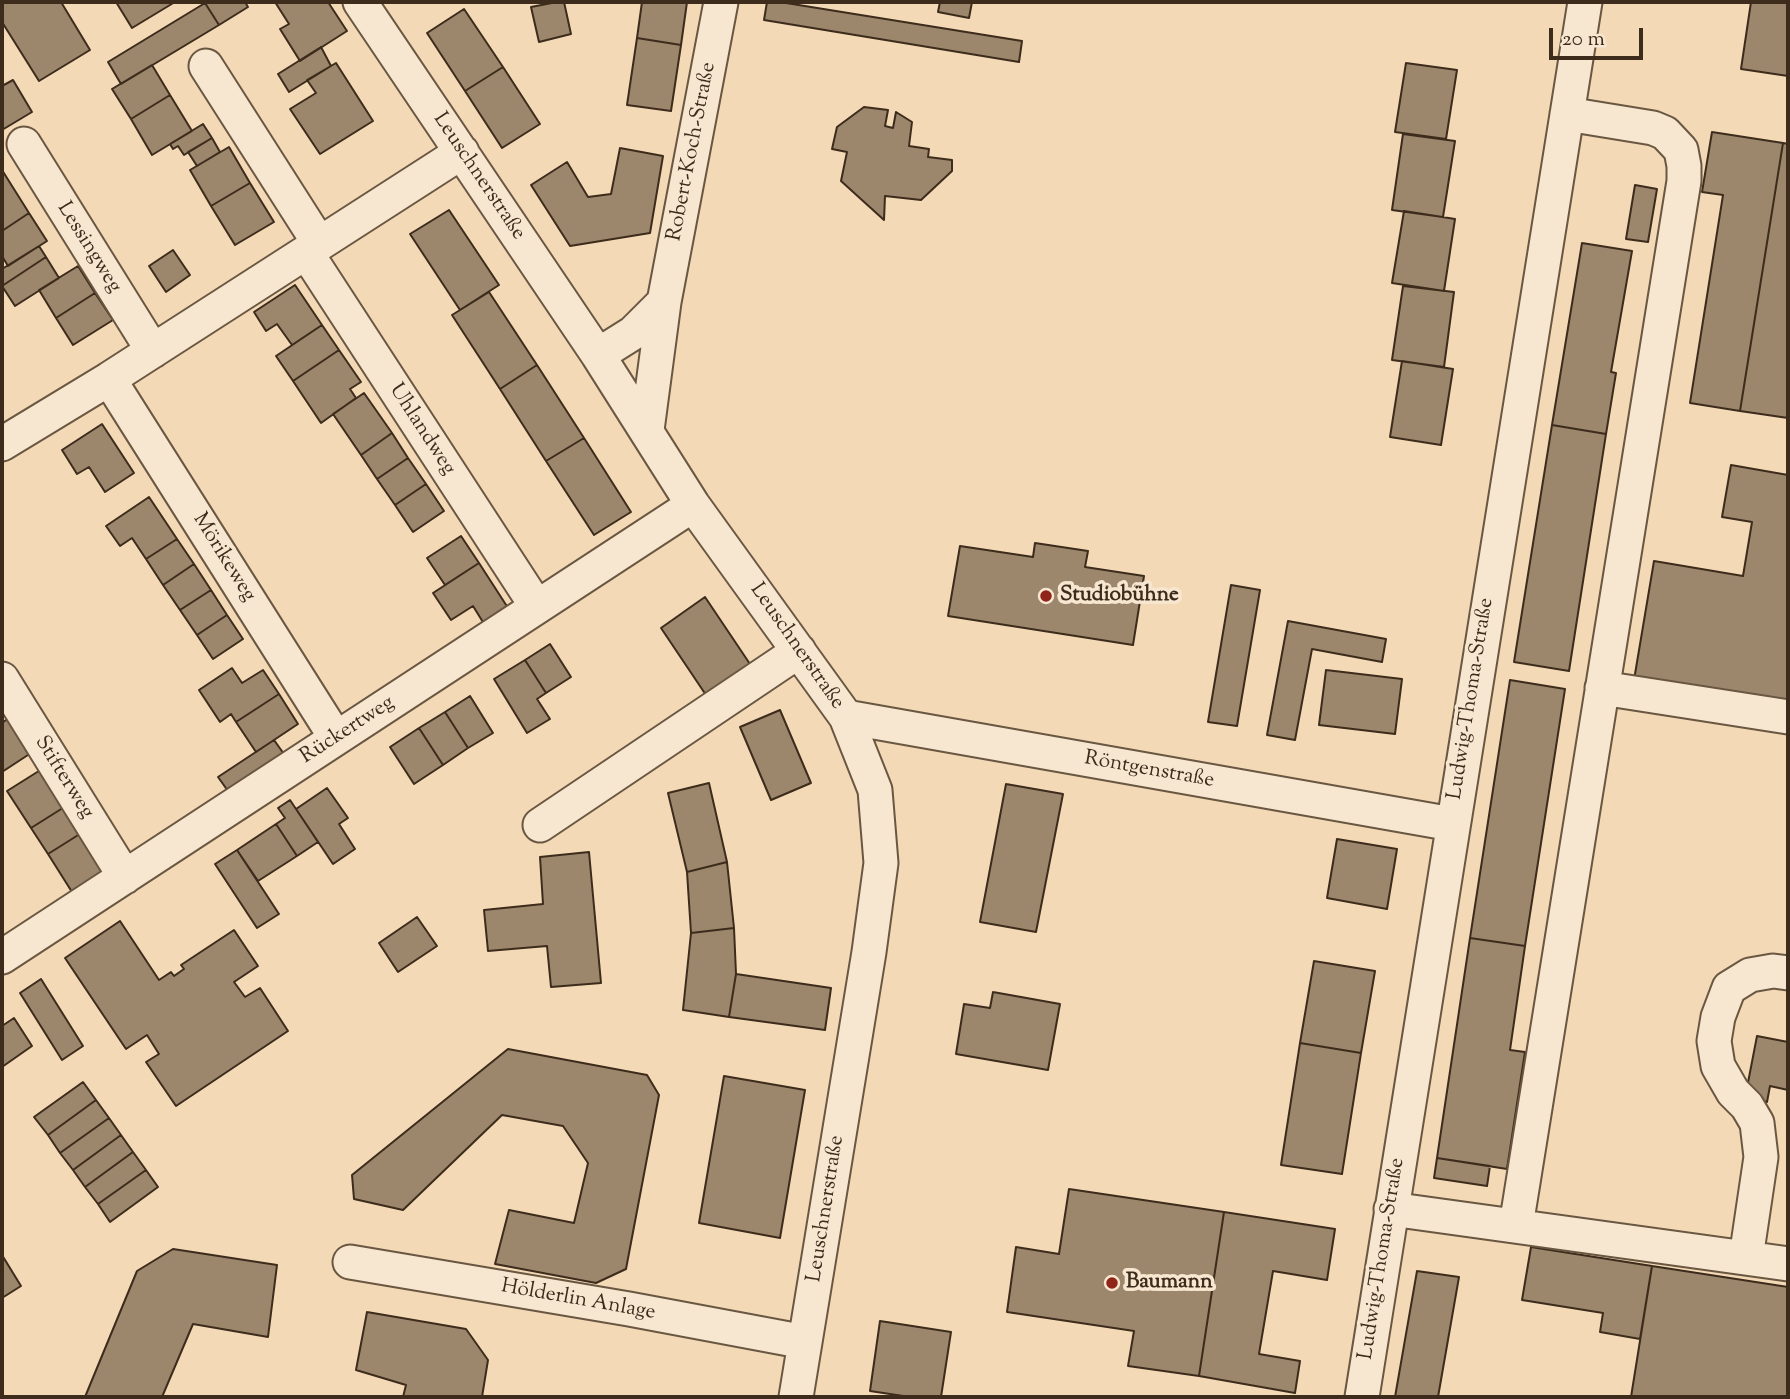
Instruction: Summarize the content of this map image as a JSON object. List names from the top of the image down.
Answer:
{
  "streets": {
    "street": [
      "Robert-Koch-Straße",
      "Leuschnerstraße",
      "Lessingweg",
      "Uhlandweg",
      "Mörikeweg",
      "Ludwig-Thoma-Straße",
      "Rückertweg",
      "Röntgenstraße",
      "Stifterweg",
      "Hölderlin Anlage"
    ]
  },
  "crossings": [
    ["Robert-Koch-Straße", "Leuschnerstraße"],
    ["Leuschnerstraße", "Rückertweg"],
    ["Leuschnerstraße", "Röntgenstraße"],
    ["Leuschnerstraße", "Hölderlin Anlage"],
    ["Uhlandweg", "Rückertweg"],
    ["Mörikeweg", "Rückertweg"],
    ["Ludwig-Thoma-Straße", "Röntgenstraße"],
    ["Rückertweg", "Stifterweg"]
  ],
  "places": ["Studiobühne", "Baumann"],
  "scale_bar": "20 m"
}
